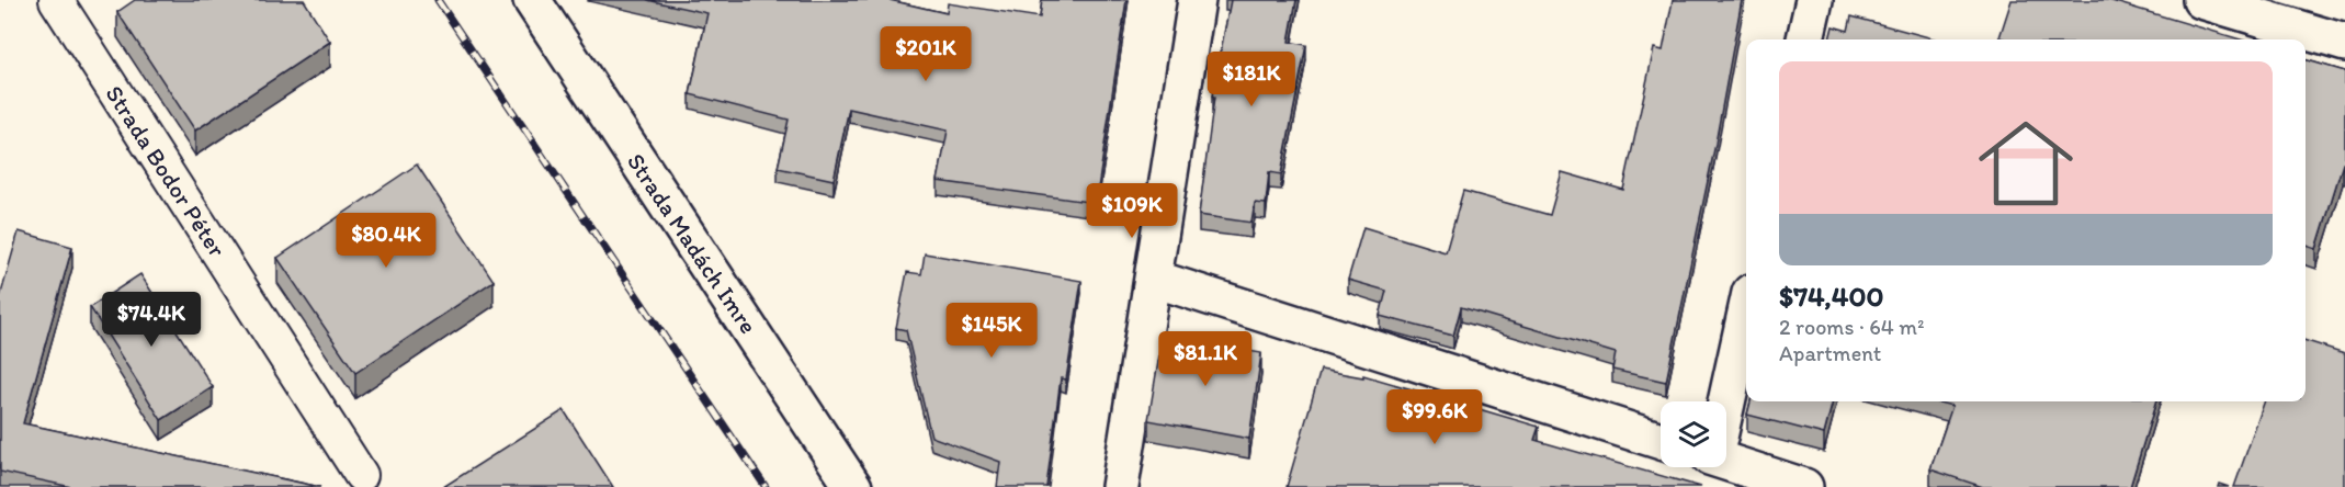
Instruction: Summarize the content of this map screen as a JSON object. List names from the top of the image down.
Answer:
{
  "streets": {
    "street": ["Strada Madách Imre"],
    "lane": ["Strada Bodor Péter"]
  },
  "page": {
    "price": [
      "$201K",
      "$181K",
      "$109K",
      "$80.4K",
      "$74.4K",
      "$145K",
      "$81.1K",
      "$99.6K"
    ],
    "list": [
      {
        "name": "$74,400",
        "note": "2 rooms · 64 m² · Apartment"
      }
    ]
  }
}
